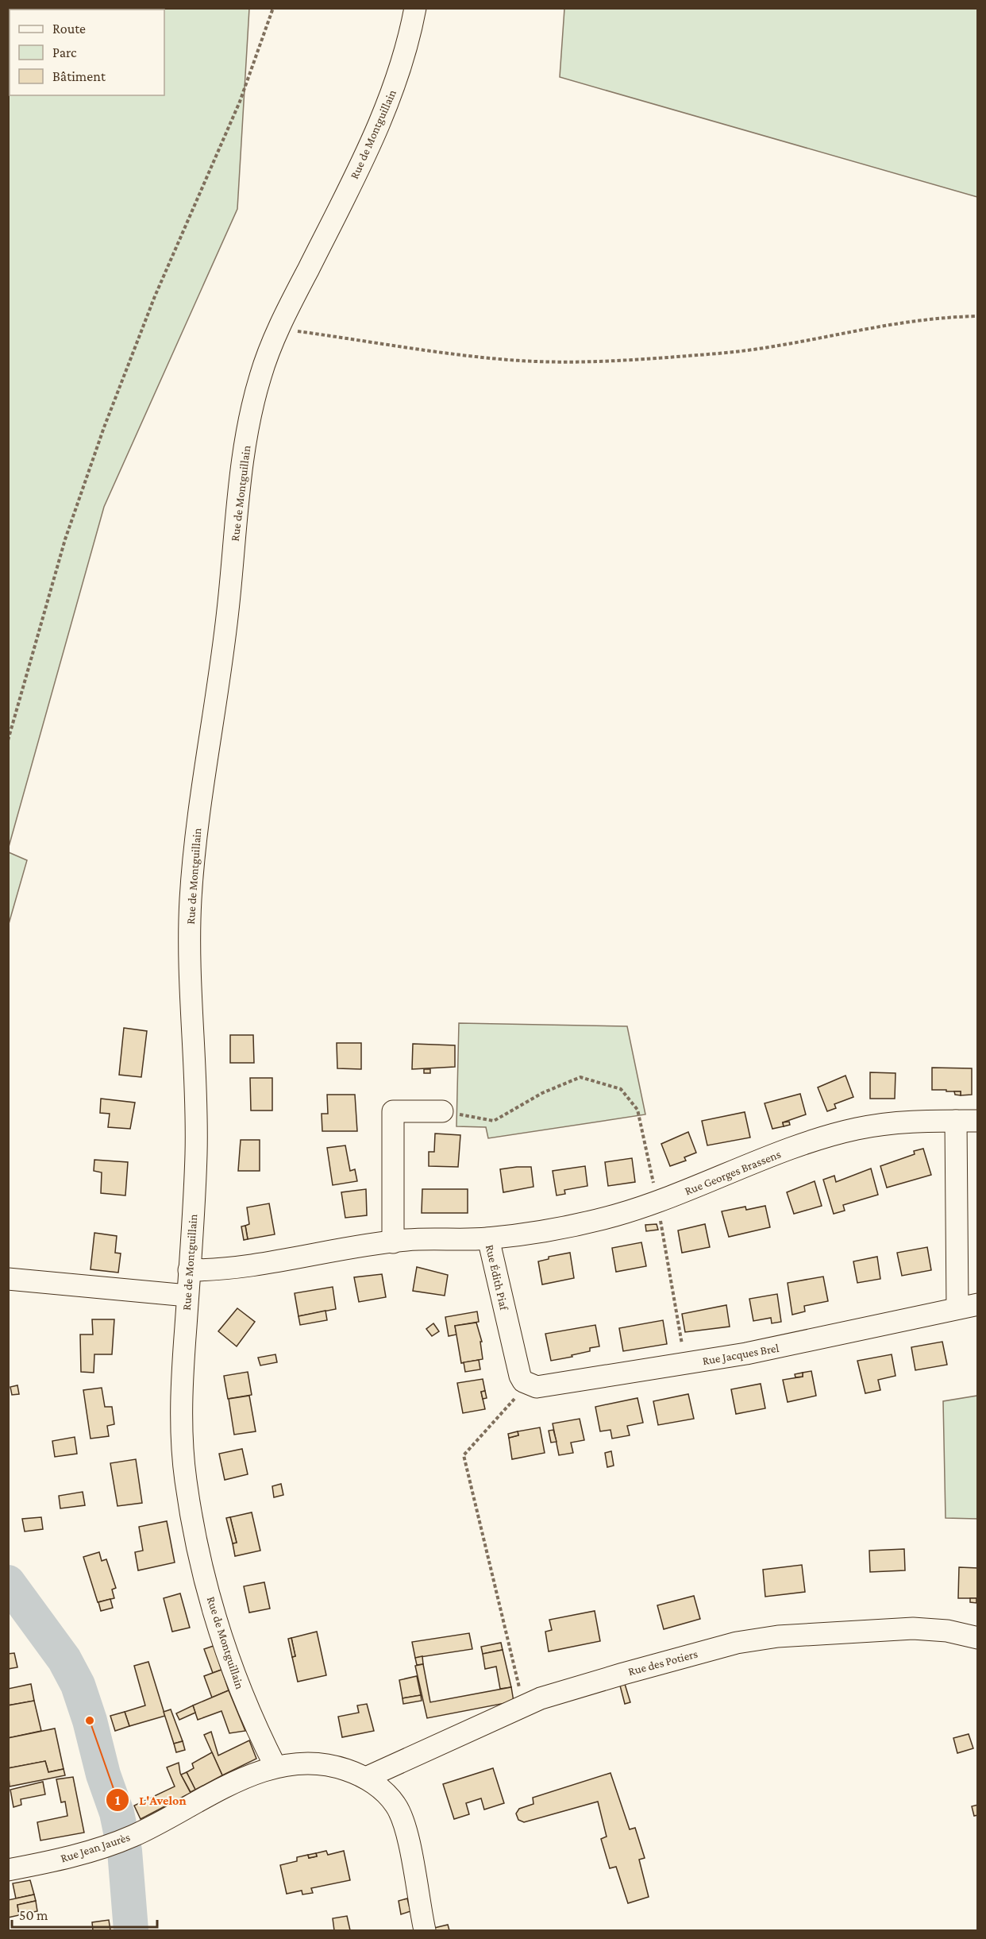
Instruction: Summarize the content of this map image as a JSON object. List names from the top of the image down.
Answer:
{
  "streets": {
    "street": [
      "Rue de Montguillain",
      "Rue Georges Brassens",
      "Rue Édith Piaf",
      "Rue Jacques Brel",
      "Rue des Potiers",
      "Rue Jean Jaurès"
    ]
  },
  "crossings": [
    ["Rue de Montguillain", "Rue Édith Piaf"],
    ["Rue de Montguillain", "Rue Jean Jaurès"],
    ["Rue Georges Brassens", "Rue Édith Piaf"],
    ["Rue Georges Brassens", "Rue Jacques Brel"],
    ["Rue Édith Piaf", "Rue Jacques Brel"],
    ["Rue des Potiers", "Rue Jean Jaurès"]
  ],
  "places": ["L'Avelon"],
  "legend": ["Route", "Parc", "Bâtiment"],
  "scale_bar": "50 m"
}
